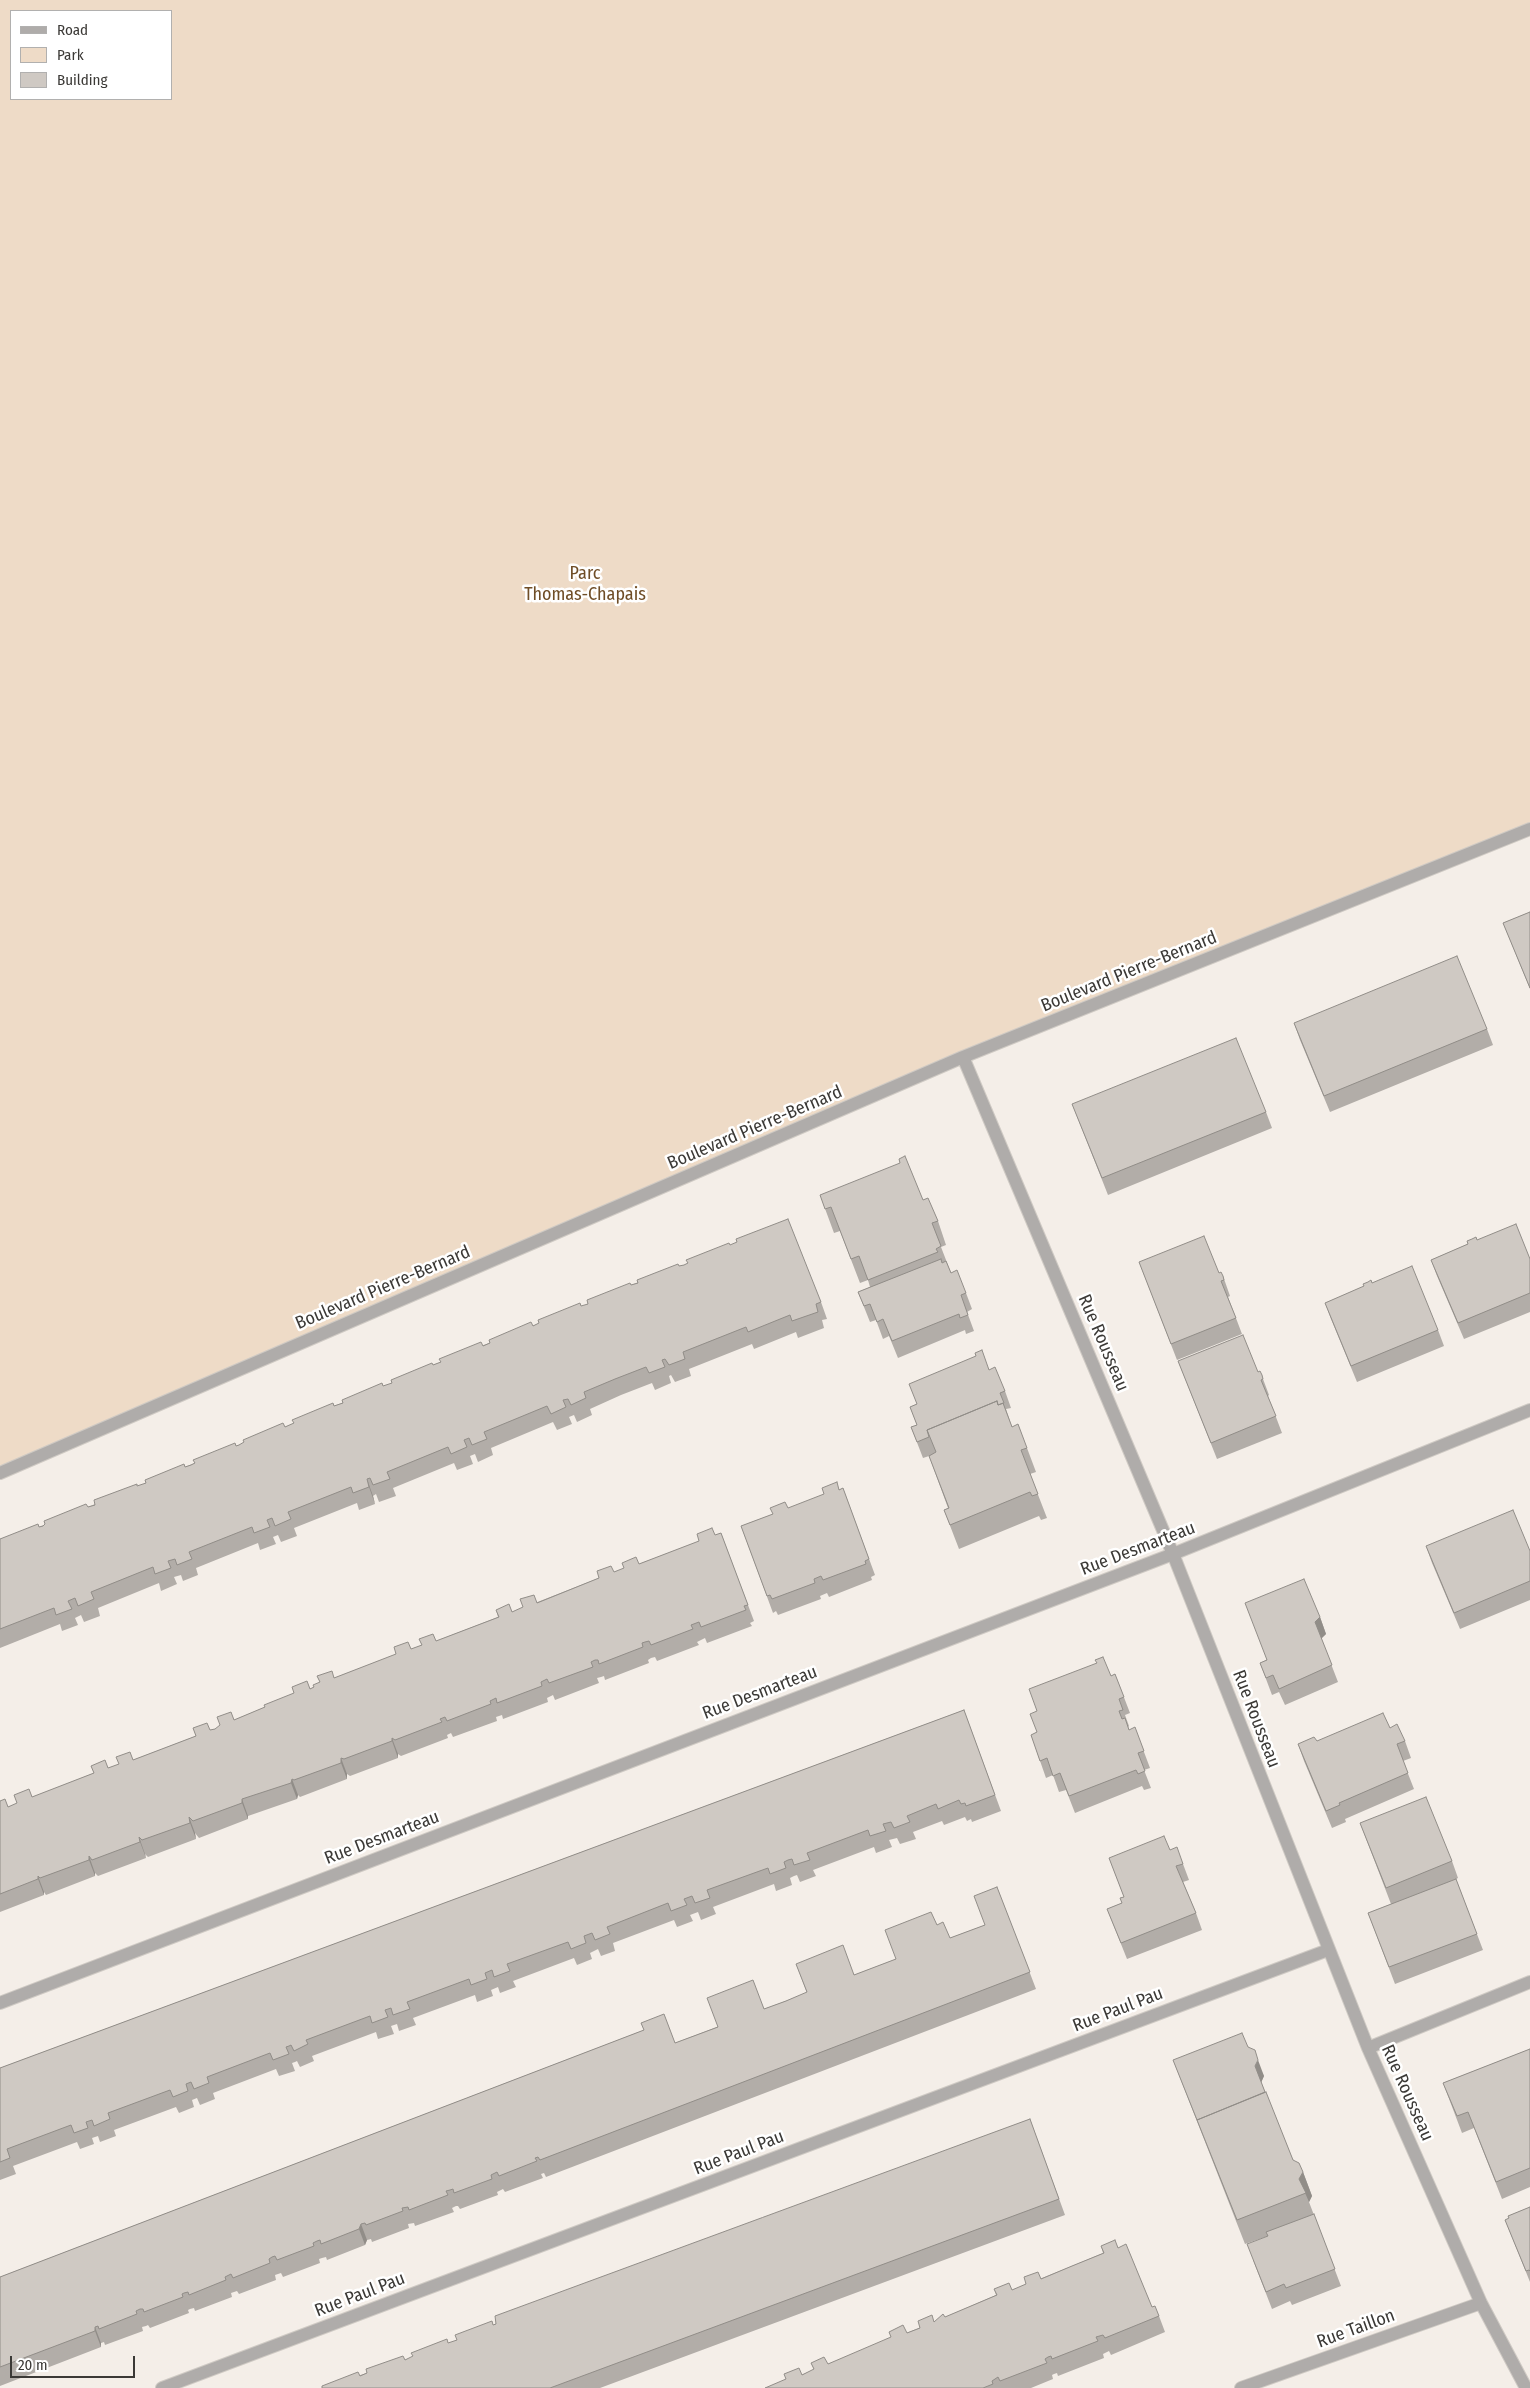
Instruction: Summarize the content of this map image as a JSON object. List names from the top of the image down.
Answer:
{
  "streets": {
    "street": [
      "Boulevard Pierre-Bernard",
      "Rue Rousseau",
      "Rue Desmarteau",
      "Rue Paul Pau",
      "Rue Taillon"
    ]
  },
  "crossings": [
    ["Boulevard Pierre-Bernard", "Rue Rousseau"],
    ["Rue Rousseau", "Rue Desmarteau"],
    ["Rue Rousseau", "Rue Paul Pau"],
    ["Rue Rousseau", "Rue Taillon"]
  ],
  "parks": ["Parc Thomas-Chapais"],
  "legend": ["Road", "Park", "Building"],
  "scale_bar": "20 m"
}
